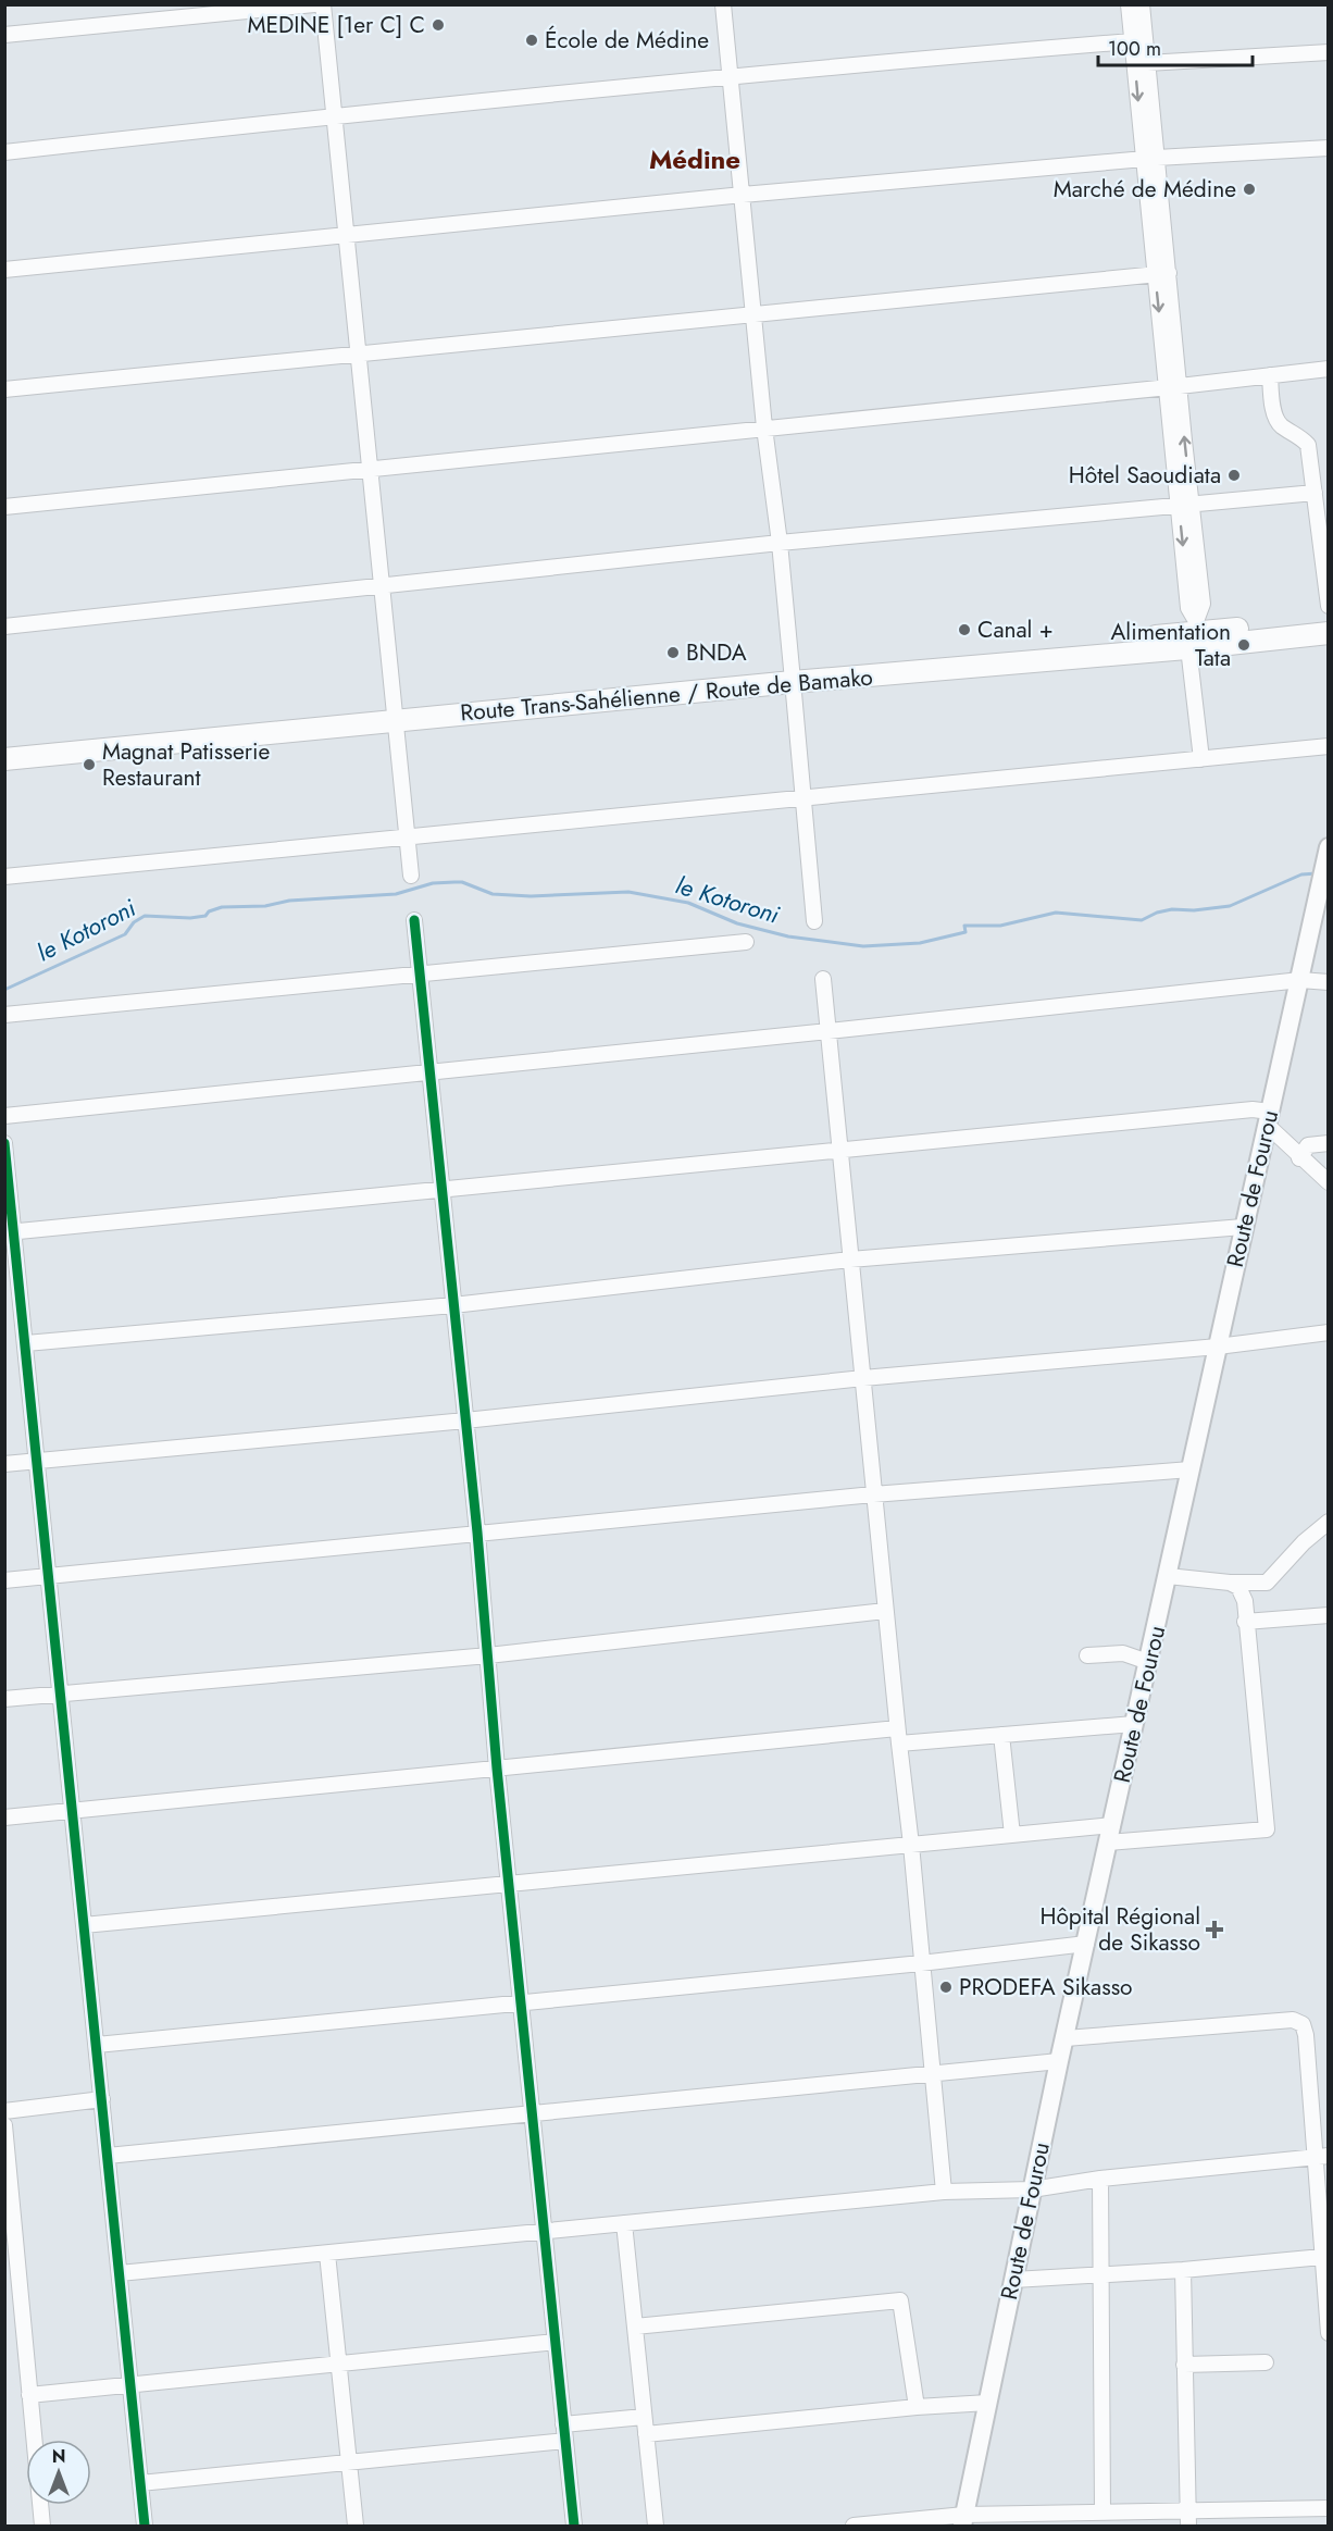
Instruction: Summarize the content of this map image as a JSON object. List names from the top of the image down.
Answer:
{
  "streets": {
    "highway": ["Route Trans-Sahélienne / Route de Bamako"],
    "main road": ["Route de Fourou"]
  },
  "districts": ["Médine"],
  "water": ["le Kotoroni"],
  "places": {
    "other": [
      "MEDINE [1er C] C",
      "École de Médine",
      "Marché de Médine",
      "Hôtel Saoudiata",
      "Canal +",
      "Alimentation Tata",
      "BNDA",
      "Magnat Patisserie Restaurant",
      "PRODEFA Sikasso"
    ],
    "health": ["Hôpital Régional de Sikasso"]
  },
  "scale_bar": "100 m",
  "north": "top"
}
